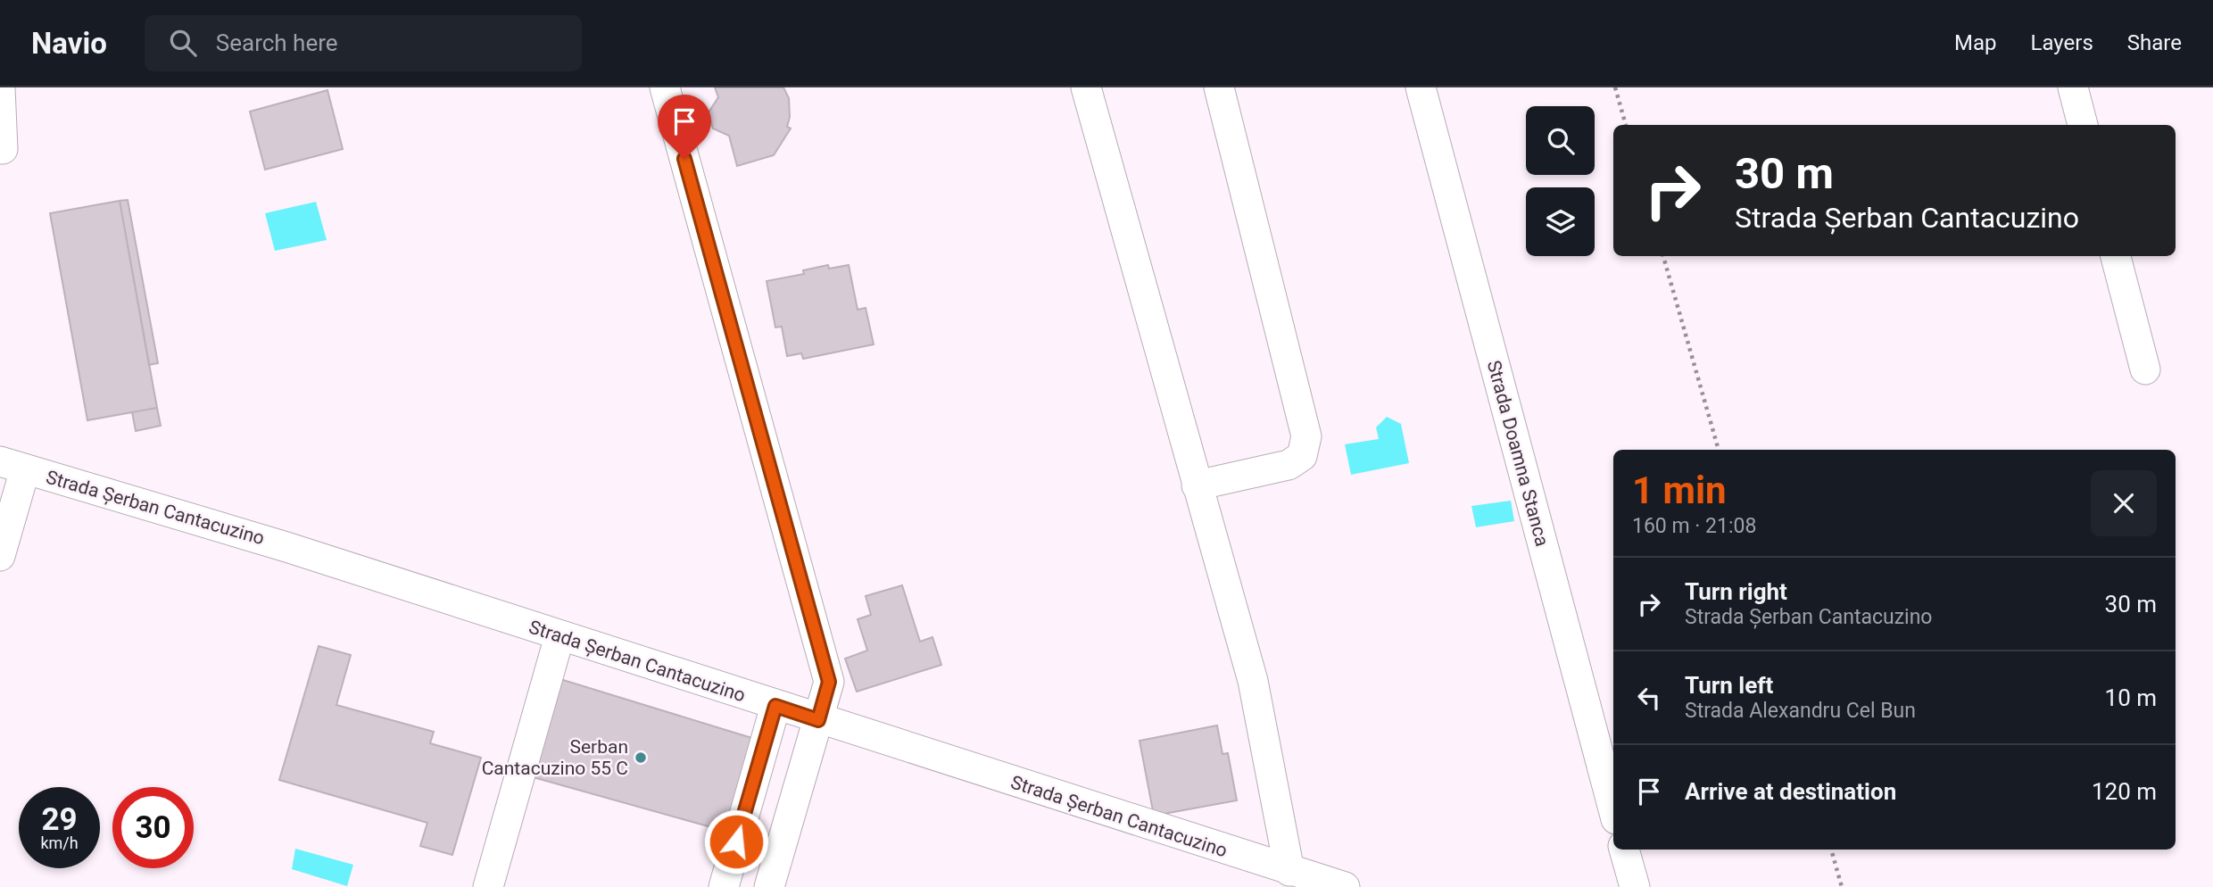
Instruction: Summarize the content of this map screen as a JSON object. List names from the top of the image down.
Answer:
{
  "streets": {
    "street": ["Strada Doamna Stanca", "Strada Șerban Cantacuzino"]
  },
  "places": ["Serban Cantacuzino 55 C"],
  "page": {
    "header": "Navio",
    "search": "Search here",
    "nav": ["Map", "Layers", "Share"],
    "turn": ["30 m", "Strada Șerban Cantacuzino"],
    "heading": ["1 min", "160 m · 21:08"],
    "list": [
      {
        "name": "Turn right",
        "note": "Strada Șerban Cantacuzino",
        "value": "30 m"
      },
      {
        "name": "Turn left",
        "note": "Strada Alexandru Cel Bun",
        "value": "10 m"
      },
      {
        "name": "Arrive at destination",
        "value": "120 m"
      }
    ],
    "speed": "29 km/h",
    "limit": "30"
  }
}
